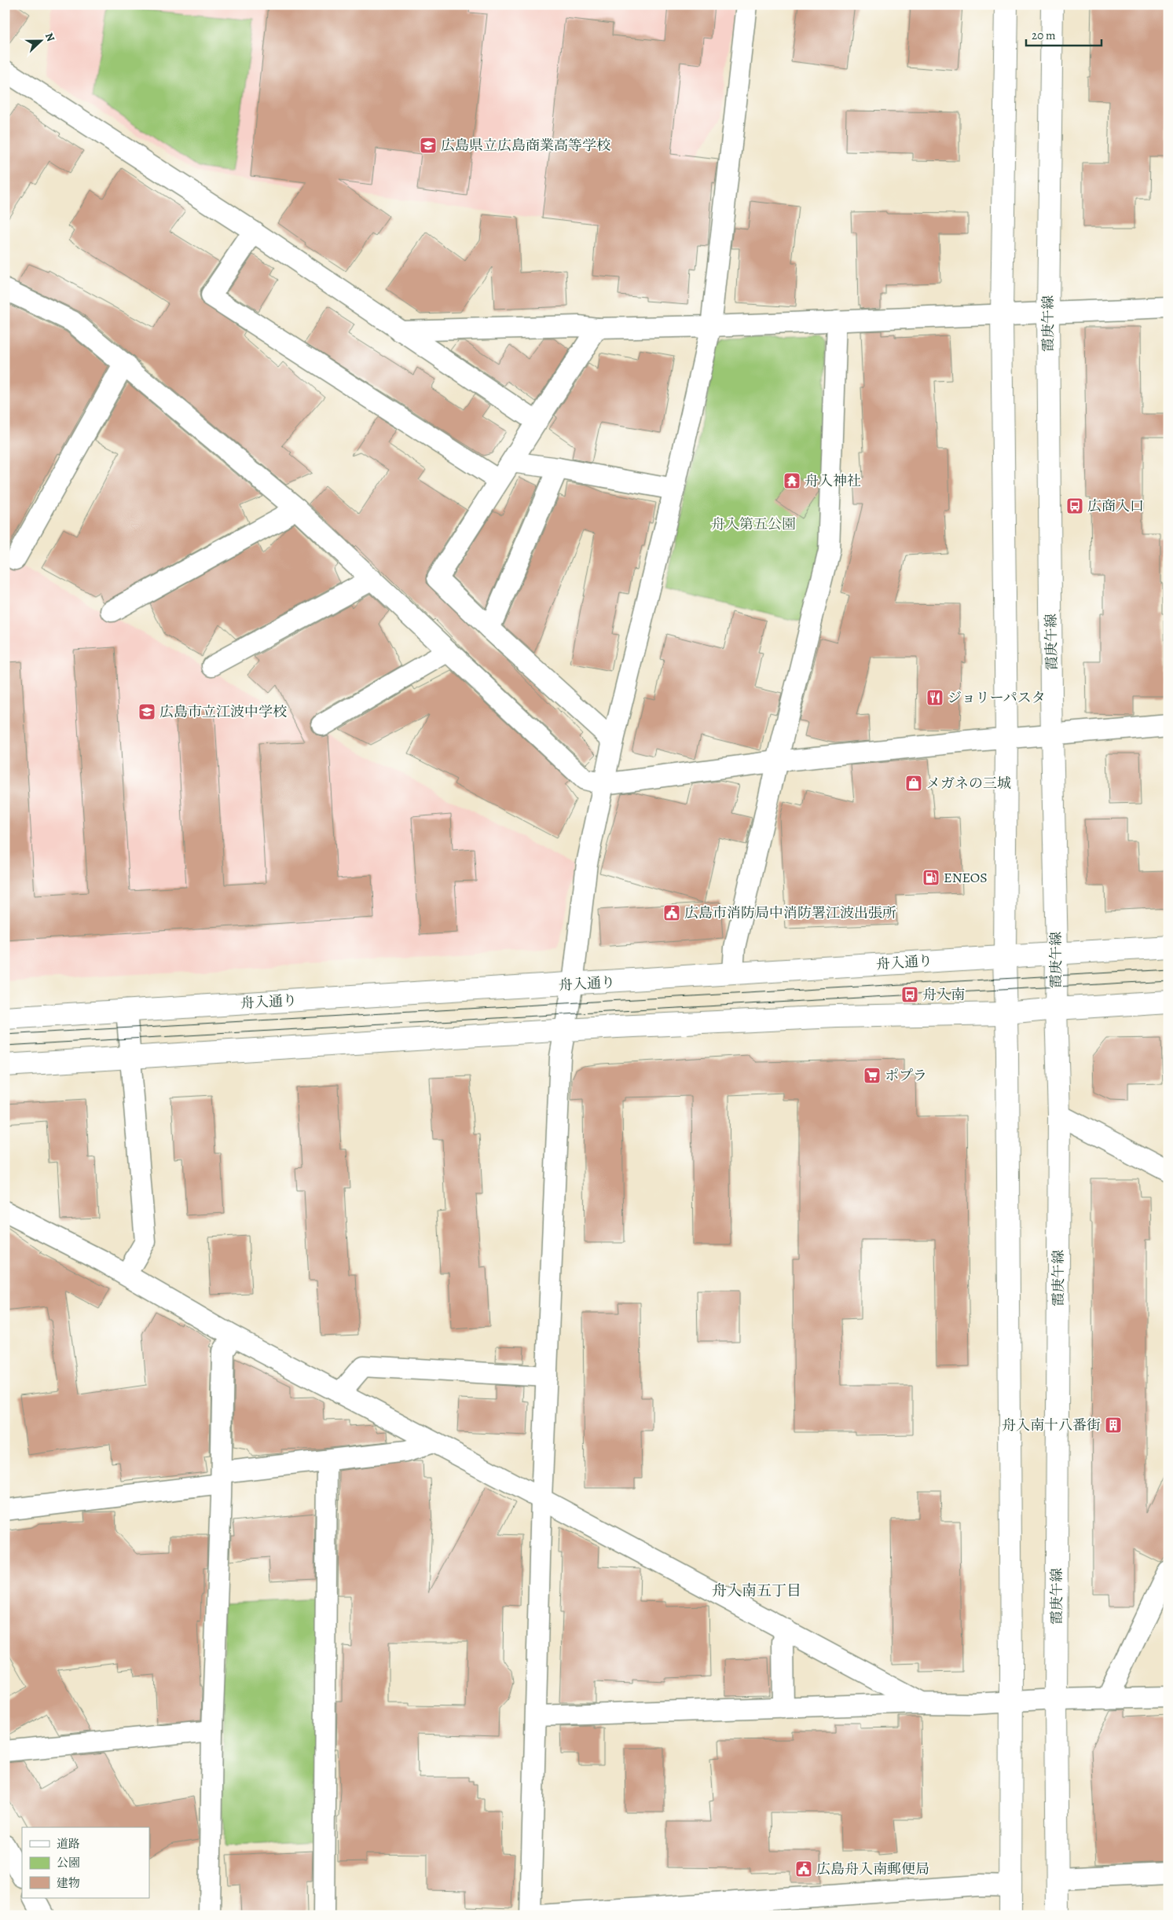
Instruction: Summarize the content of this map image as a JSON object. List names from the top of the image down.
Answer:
{
  "streets": {
    "street": ["霞庚午線", "舟入通り"]
  },
  "crossings": [
    ["霞庚午線", "舟入通り"]
  ],
  "districts": ["舟入南五丁目"],
  "parks": ["舟入第五公園"],
  "places": {
    "school or university": ["広島県立広島商業高等学校", "広島市立江波中学校"],
    "temple": ["舟入神社"],
    "bus stop": ["広商入口", "舟入南"],
    "restaurant": ["ジョリーパスタ"],
    "shop": ["メガネの三城"],
    "fuel station": ["ENEOS"],
    "public building": ["広島市消防局中消防署江波出張所", "広島舟入南郵便局"],
    "supermarket": ["ポプラ"],
    "building": ["舟入南十八番街"]
  },
  "legend": ["道路", "公園", "建物"],
  "scale_bar": "20 m",
  "north": "right"
}
